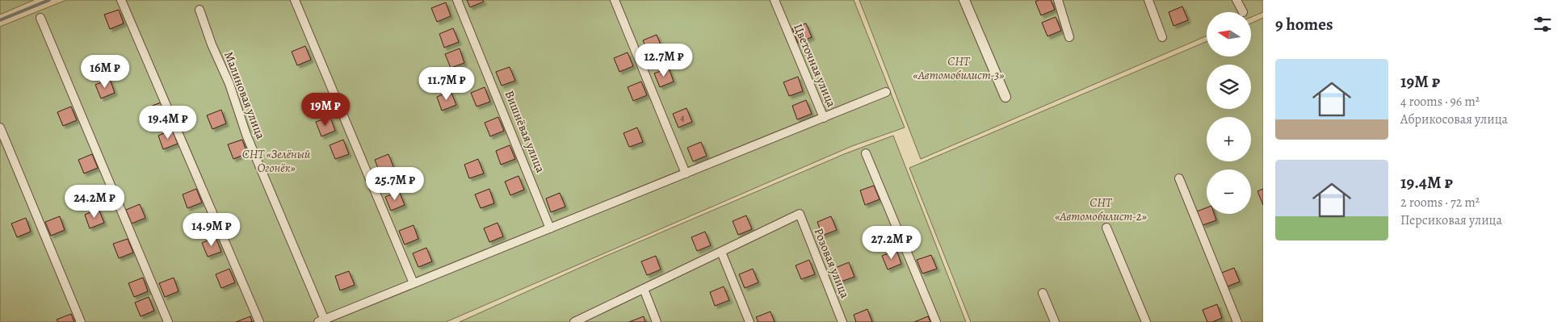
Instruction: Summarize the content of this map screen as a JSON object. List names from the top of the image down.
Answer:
{
  "streets": {
    "street": [
      "Цветочная улица",
      "Малиновая улица",
      "Вишнёвая улица",
      "Розовая улица"
    ]
  },
  "parks": ["СНТ «Автомобилист-3»", "СНТ «Зелёный Огонёк»", "СНТ «Автомобилист-2»"],
  "house_numbers": ["4"],
  "north": "left",
  "page": {
    "heading": "9 homes",
    "map_buttons": ["+", "−"],
    "price": [
      "12.7M ₽",
      "16M ₽",
      "11.7M ₽",
      "19M ₽",
      "19.4M ₽",
      "25.7M ₽",
      "24.2M ₽",
      "14.9M ₽",
      "27.2M ₽"
    ],
    "list": [
      {
        "name": "19M ₽",
        "note": "4 rooms · 96 m² · Абрикосовая улица"
      },
      {
        "name": "19.4M ₽",
        "note": "2 rooms · 72 m² · Персиковая улица"
      }
    ]
  }
}
